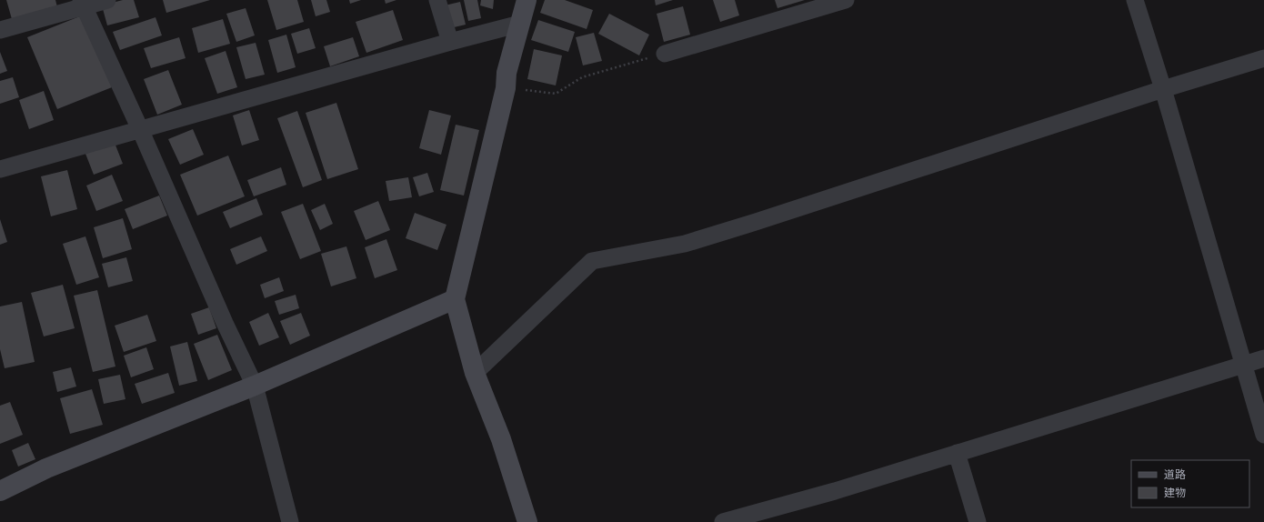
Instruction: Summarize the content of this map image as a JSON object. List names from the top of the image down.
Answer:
{
  "legend": ["道路", "建物"]
}
